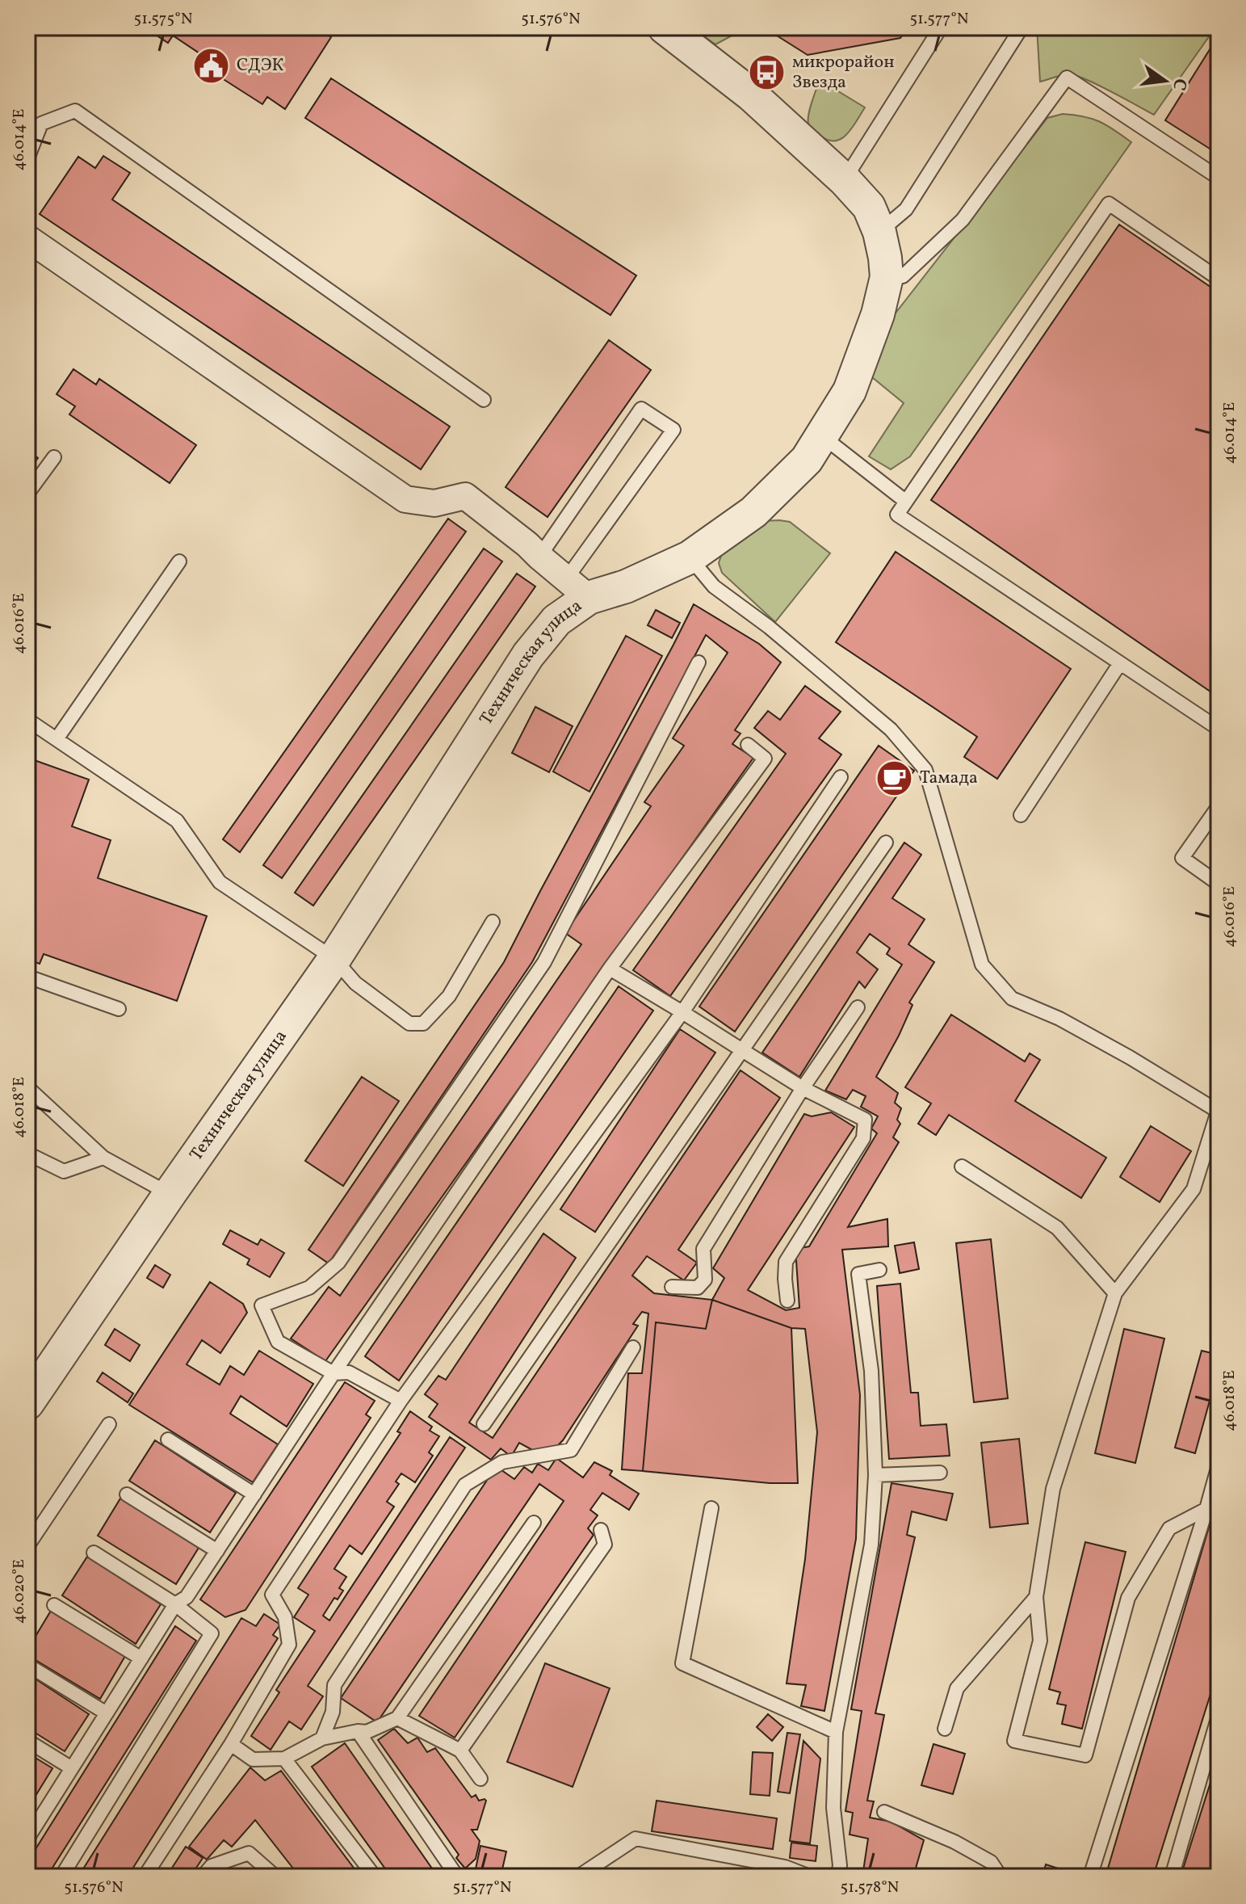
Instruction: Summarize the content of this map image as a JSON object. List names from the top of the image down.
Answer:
{
  "streets": {
    "street": ["Техническая улица"]
  },
  "places": {
    "public building": ["СДЭК"],
    "bus stop": ["микрорайон Звезда"],
    "cafe": ["Тамада"]
  },
  "north": "right",
  "coordinates": [
    "51.575°N",
    "51.576°N",
    "51.577°N",
    "46.014°E",
    "46.016°E",
    "46.018°E",
    "46.020°E",
    "51.578°N"
  ]
}
